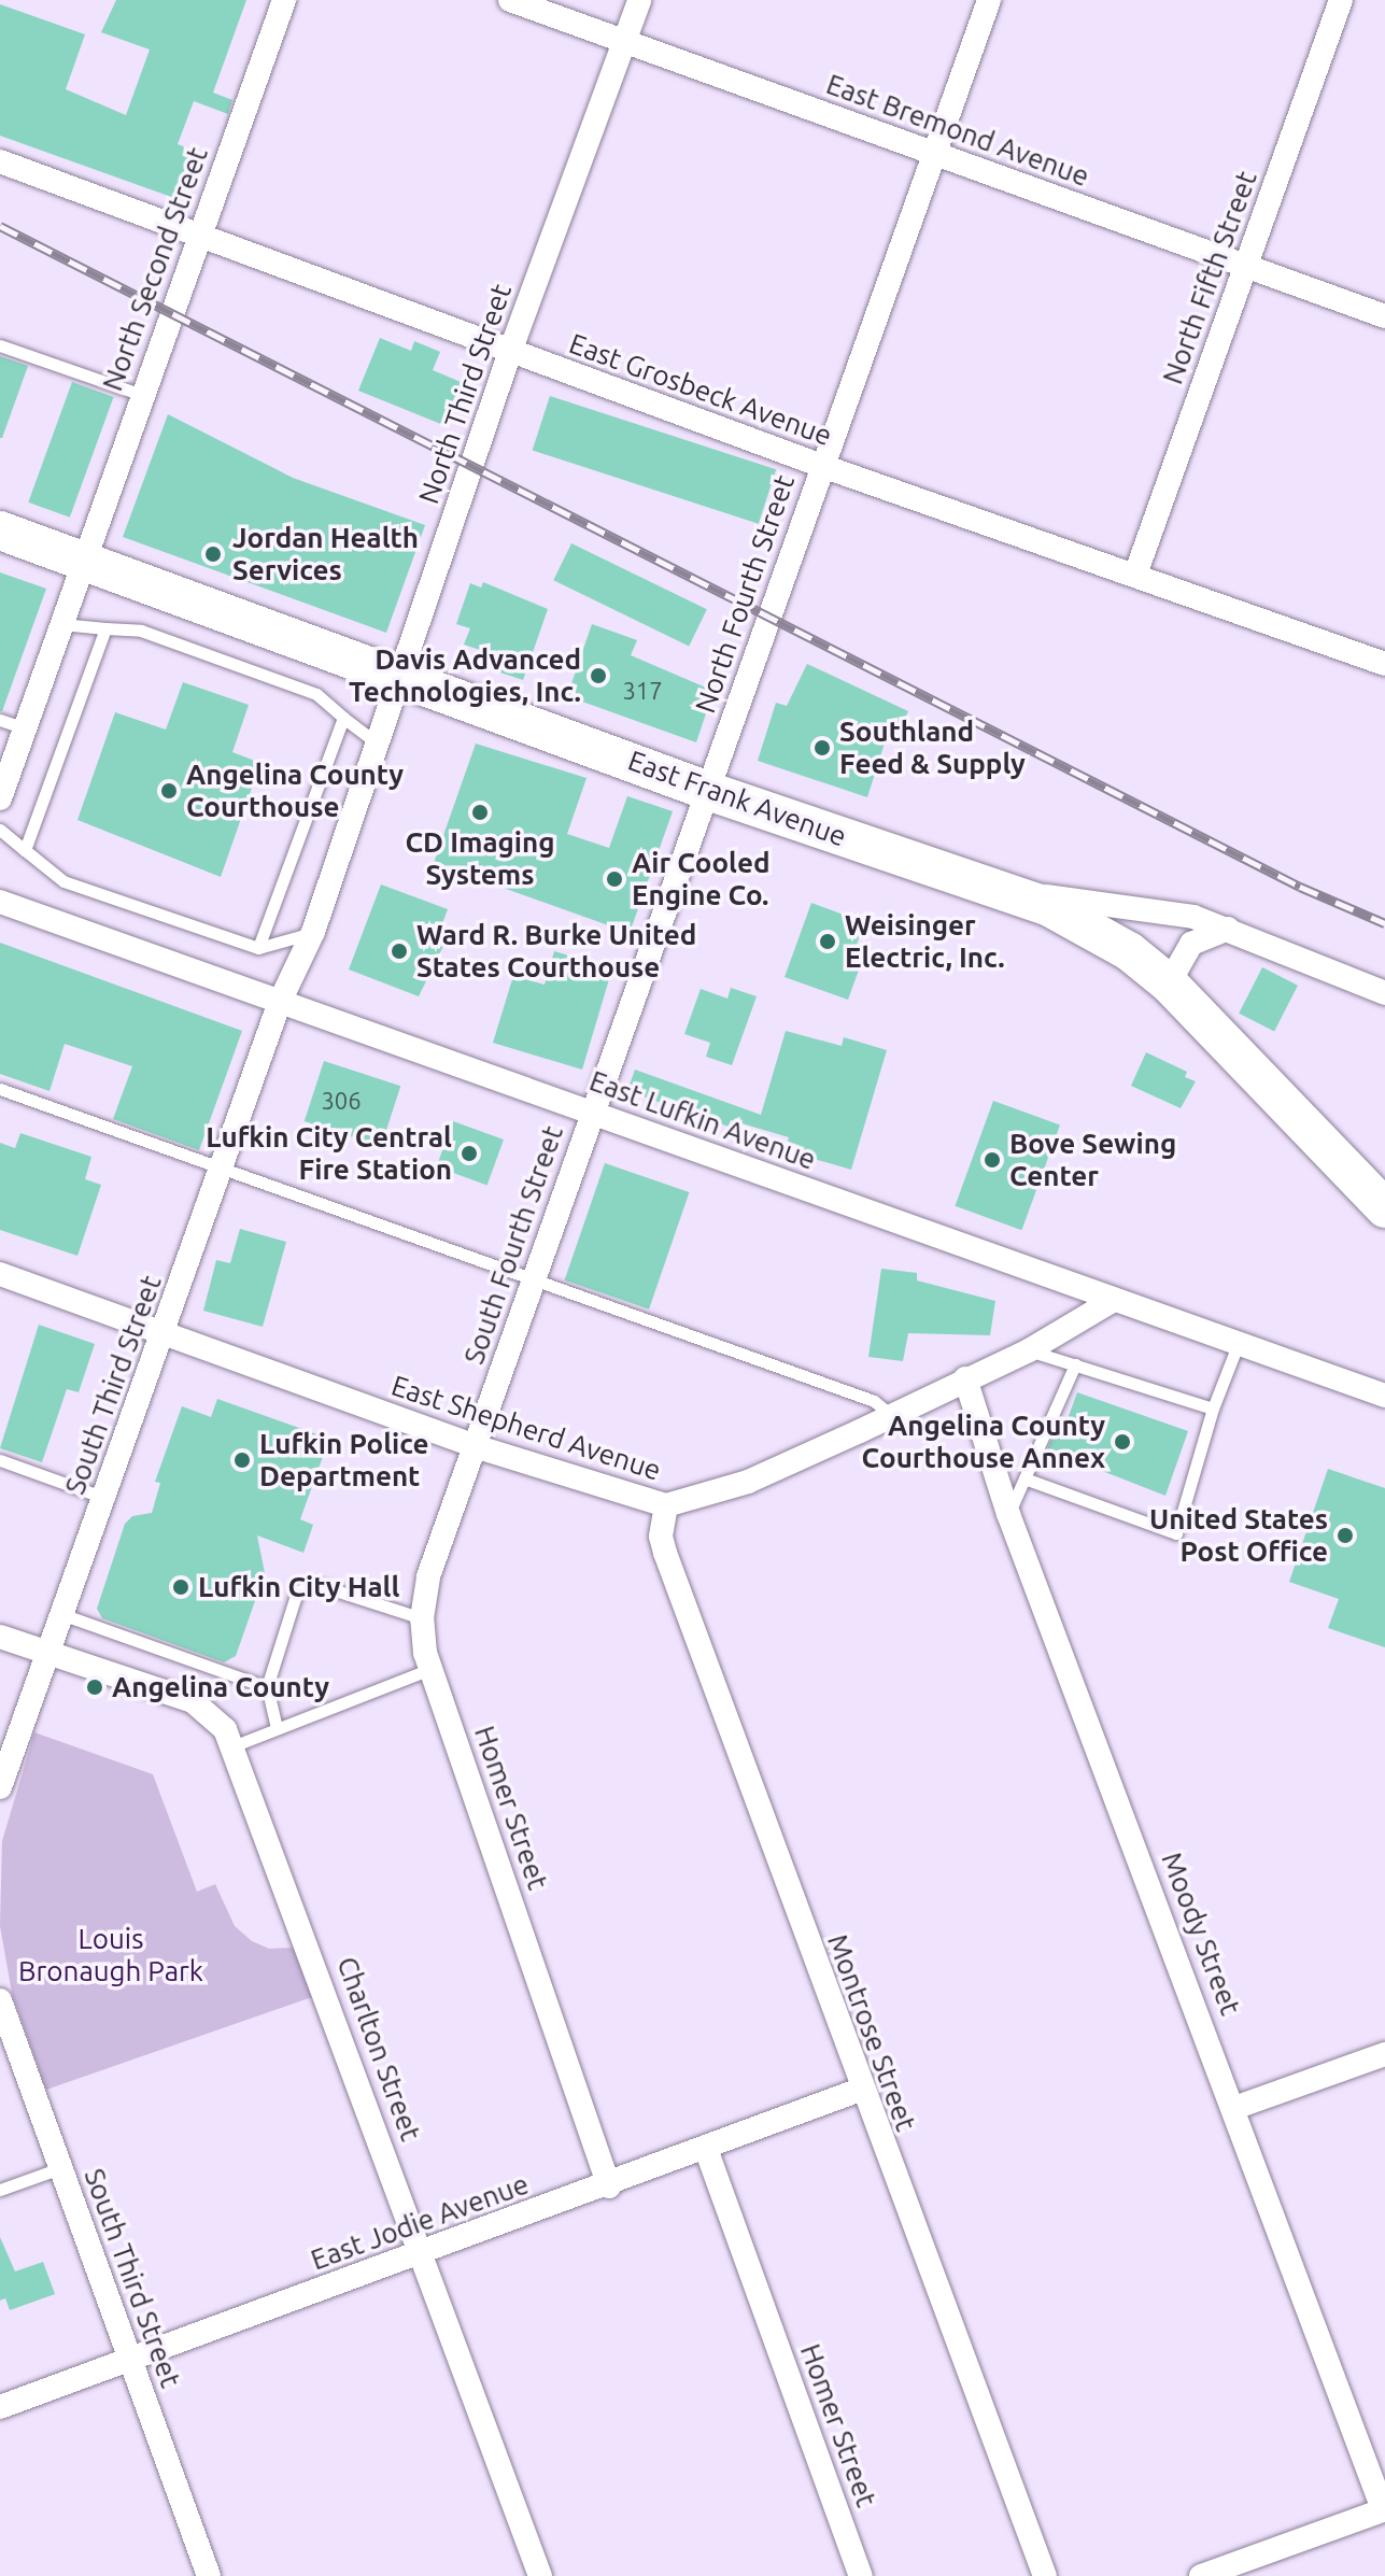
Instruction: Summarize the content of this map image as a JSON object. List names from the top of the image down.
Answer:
{
  "streets": {
    "main road": ["East Frank Avenue"],
    "street": [
      "East Bremond Avenue",
      "North Second Street",
      "North Fifth Street",
      "East Grosbeck Avenue",
      "North Third Street",
      "North Fourth Street",
      "East Lufkin Avenue",
      "South Fourth Street",
      "South Third Street",
      "East Shepherd Avenue",
      "Homer Street",
      "Moody Street",
      "Montrose Street",
      "Charlton Street",
      "East Jodie Avenue"
    ]
  },
  "crossings": [
    ["East Bremond Avenue", "North Fifth Street"],
    ["East Bremond Avenue", "North Third Street"],
    ["East Bremond Avenue", "North Fourth Street"],
    ["North Second Street", "East Grosbeck Avenue"],
    ["North Second Street", "East Frank Avenue"],
    ["North Fifth Street", "East Grosbeck Avenue"],
    ["East Grosbeck Avenue", "North Third Street"],
    ["East Grosbeck Avenue", "North Fourth Street"],
    ["North Third Street", "East Frank Avenue"],
    ["North Third Street", "East Lufkin Avenue"],
    ["North Third Street", "South Third Street"],
    ["North Fourth Street", "East Frank Avenue"],
    ["North Fourth Street", "East Lufkin Avenue"],
    ["North Fourth Street", "South Fourth Street"],
    ["East Lufkin Avenue", "South Fourth Street"],
    ["East Lufkin Avenue", "South Third Street"],
    ["East Lufkin Avenue", "East Shepherd Avenue"],
    ["South Fourth Street", "East Shepherd Avenue"],
    ["South Fourth Street", "Homer Street"],
    ["South Third Street", "East Shepherd Avenue"],
    ["South Third Street", "Charlton Street"],
    ["South Third Street", "East Jodie Avenue"],
    ["East Shepherd Avenue", "Homer Street"],
    ["East Shepherd Avenue", "Moody Street"],
    ["East Shepherd Avenue", "Montrose Street"],
    ["Homer Street", "East Jodie Avenue"],
    ["Montrose Street", "East Jodie Avenue"],
    ["Charlton Street", "East Jodie Avenue"]
  ],
  "parks": ["Louis Bronaugh Park"],
  "places": [
    "Jordan Health Services",
    "Davis Advanced Technologies, Inc.",
    "Southland Feed & Supply",
    "Angelina County Courthouse",
    "CD Imaging Systems",
    "Air Cooled Engine Co.",
    "Weisinger Electric, Inc.",
    "Ward R. Burke United States Courthouse",
    "Lufkin City Central Fire Station",
    "Bove Sewing Center",
    "Angelina County Courthouse Annex",
    "Lufkin Police Department",
    "United States Post Office",
    "Lufkin City Hall",
    "Angelina County"
  ],
  "house_numbers": ["317", "306"]
}
